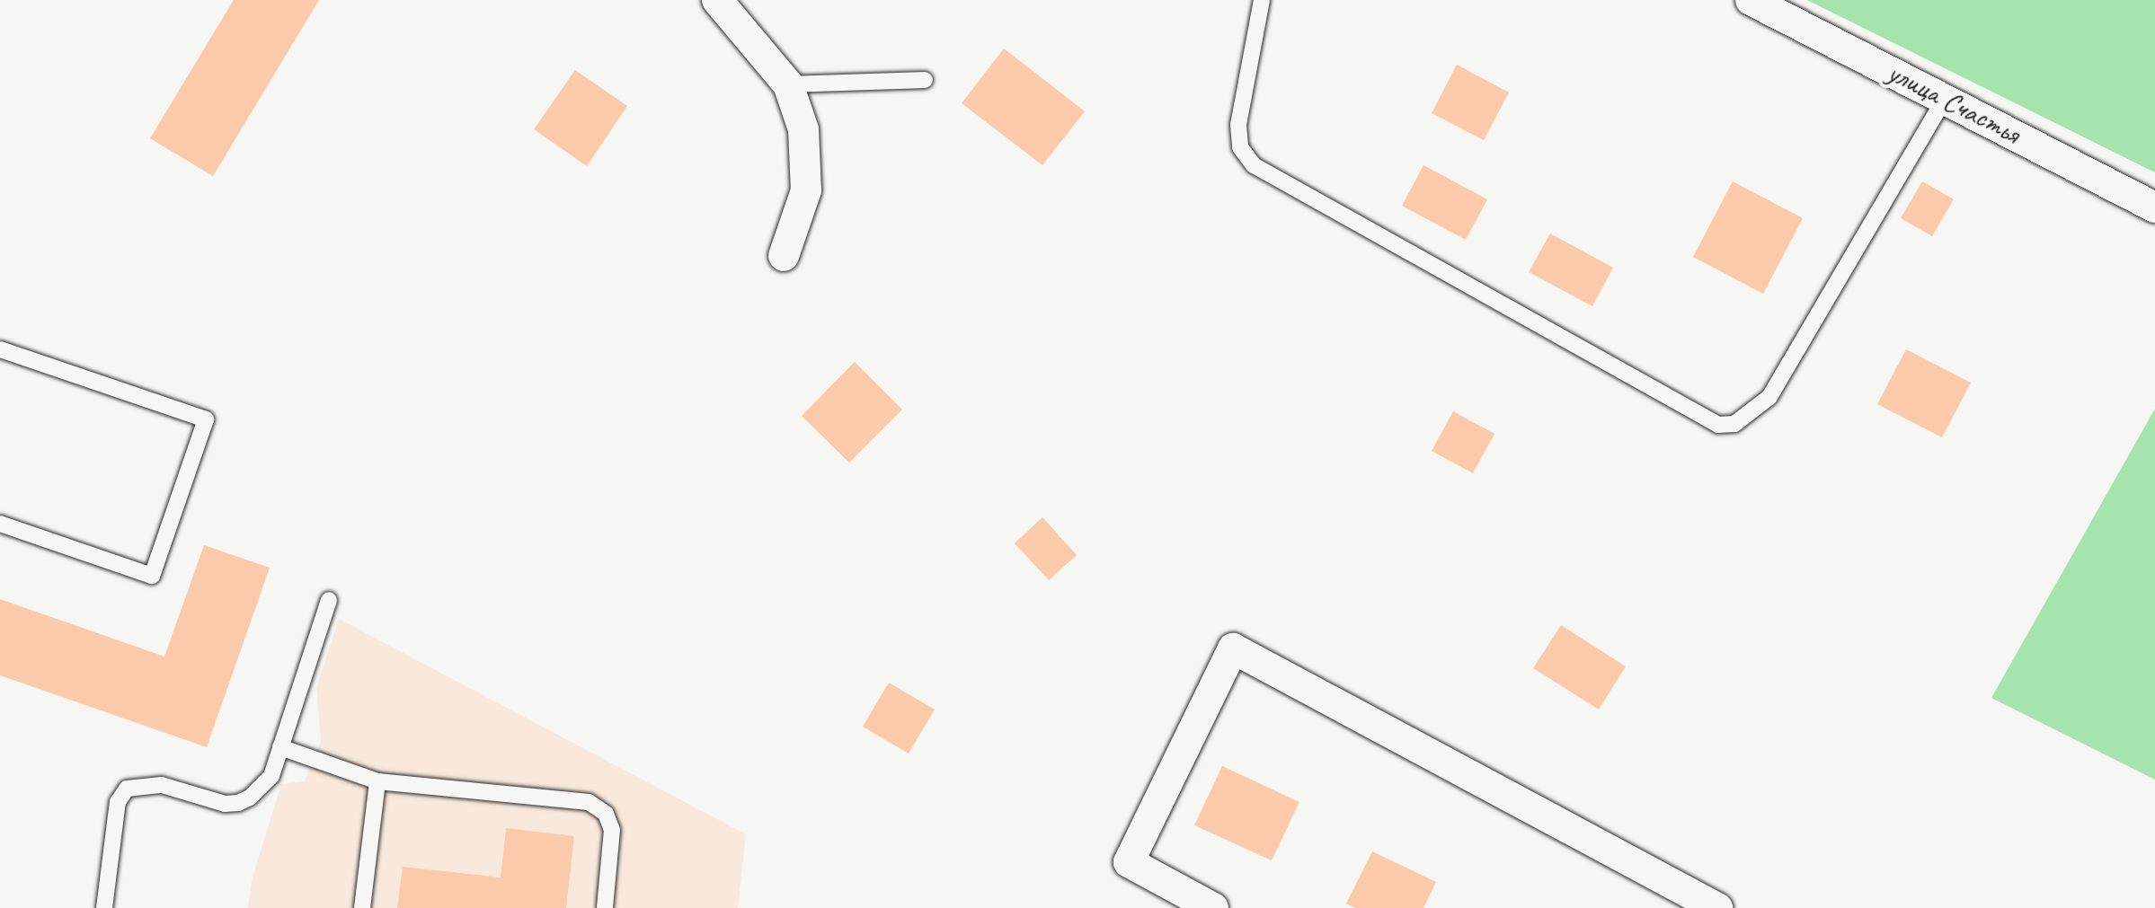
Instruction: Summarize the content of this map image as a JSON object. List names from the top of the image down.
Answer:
{
  "streets": {
    "street": ["улица Счастья"]
  }
}
